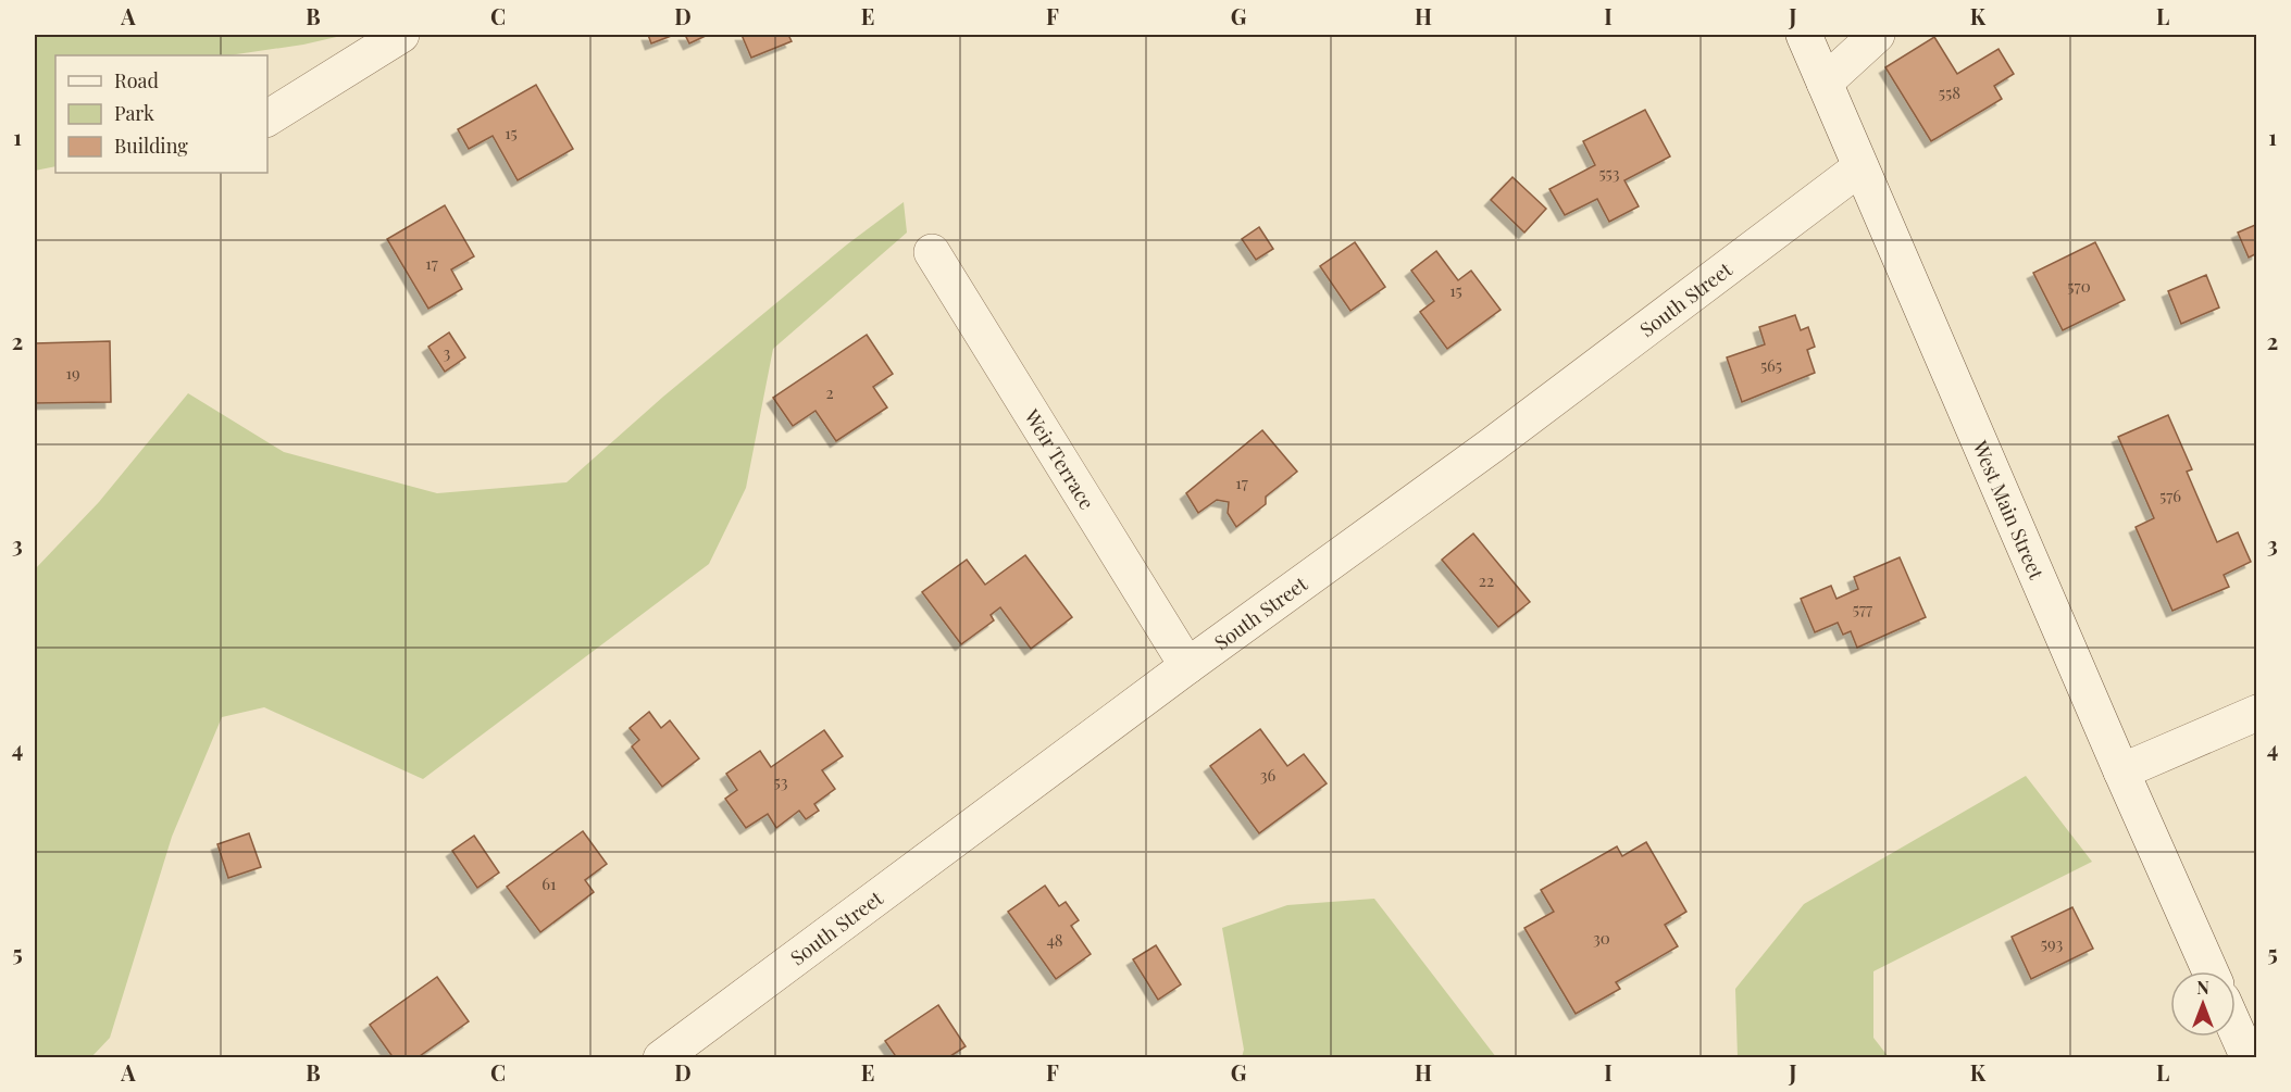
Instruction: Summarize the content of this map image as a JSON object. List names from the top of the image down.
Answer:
{
  "streets": {
    "street": ["South Street", "Weir Terrace", "West Main Street"]
  },
  "crossings": [
    ["South Street", "Weir Terrace"],
    ["South Street", "West Main Street"]
  ],
  "house_numbers": [
    "558",
    "15",
    "553",
    "17",
    "570",
    "15",
    "3",
    "565",
    "19",
    "2",
    "17",
    "576",
    "22",
    "577",
    "36",
    "53",
    "61",
    "30",
    "48",
    "593"
  ],
  "legend": ["Road", "Park", "Building"],
  "north": "top",
  "grid": {
    "columns": [
      "A",
      "B",
      "C",
      "D",
      "E",
      "F",
      "G",
      "H",
      "I",
      "J",
      "K",
      "L"
    ],
    "rows": [
      "1",
      "2",
      "3",
      "4",
      "5"
    ]
  }
}
